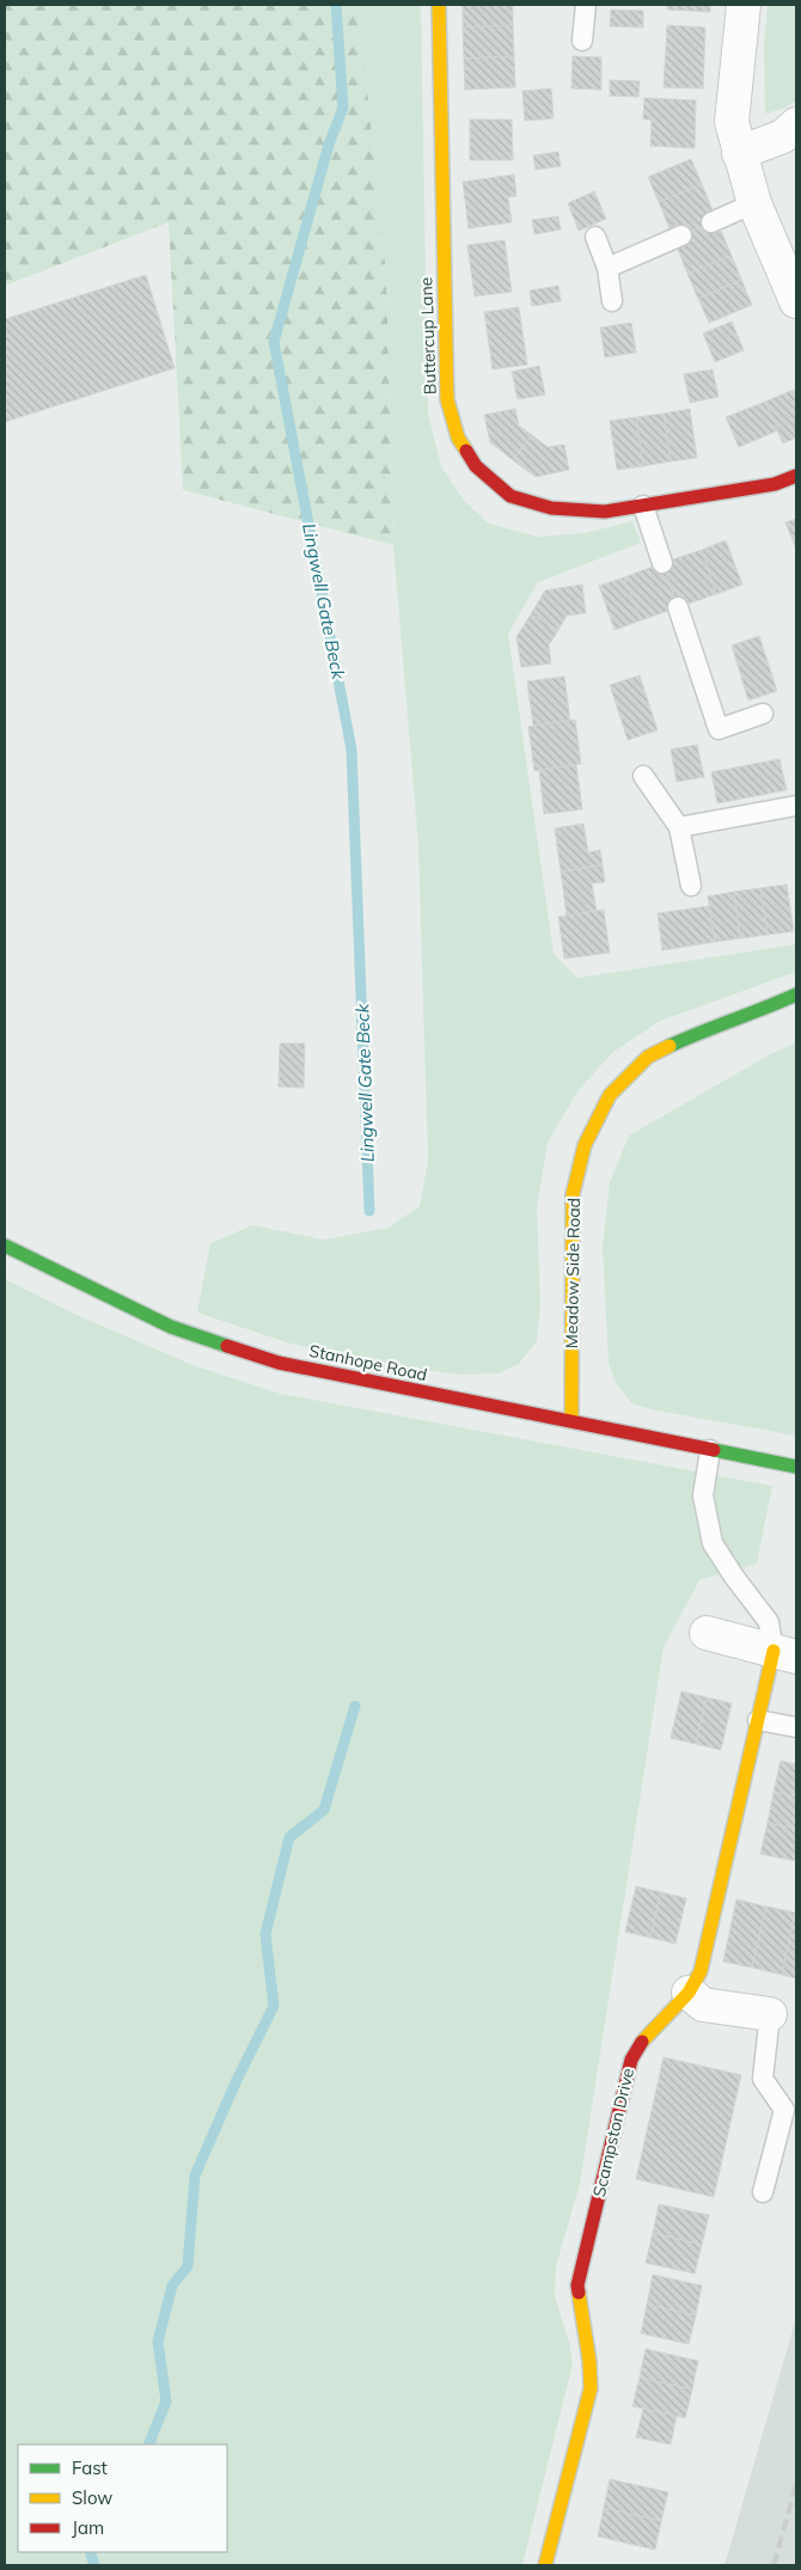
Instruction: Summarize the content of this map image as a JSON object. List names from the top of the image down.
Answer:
{
  "streets": {
    "street": [
      "Buttercup Lane",
      "Meadow Side Road",
      "Stanhope Road",
      "Scampston Drive"
    ]
  },
  "crossings": [
    ["Meadow Side Road", "Stanhope Road"]
  ],
  "water": ["Lingwell Gate Beck"],
  "legend": ["Fast", "Slow", "Jam"]
}
